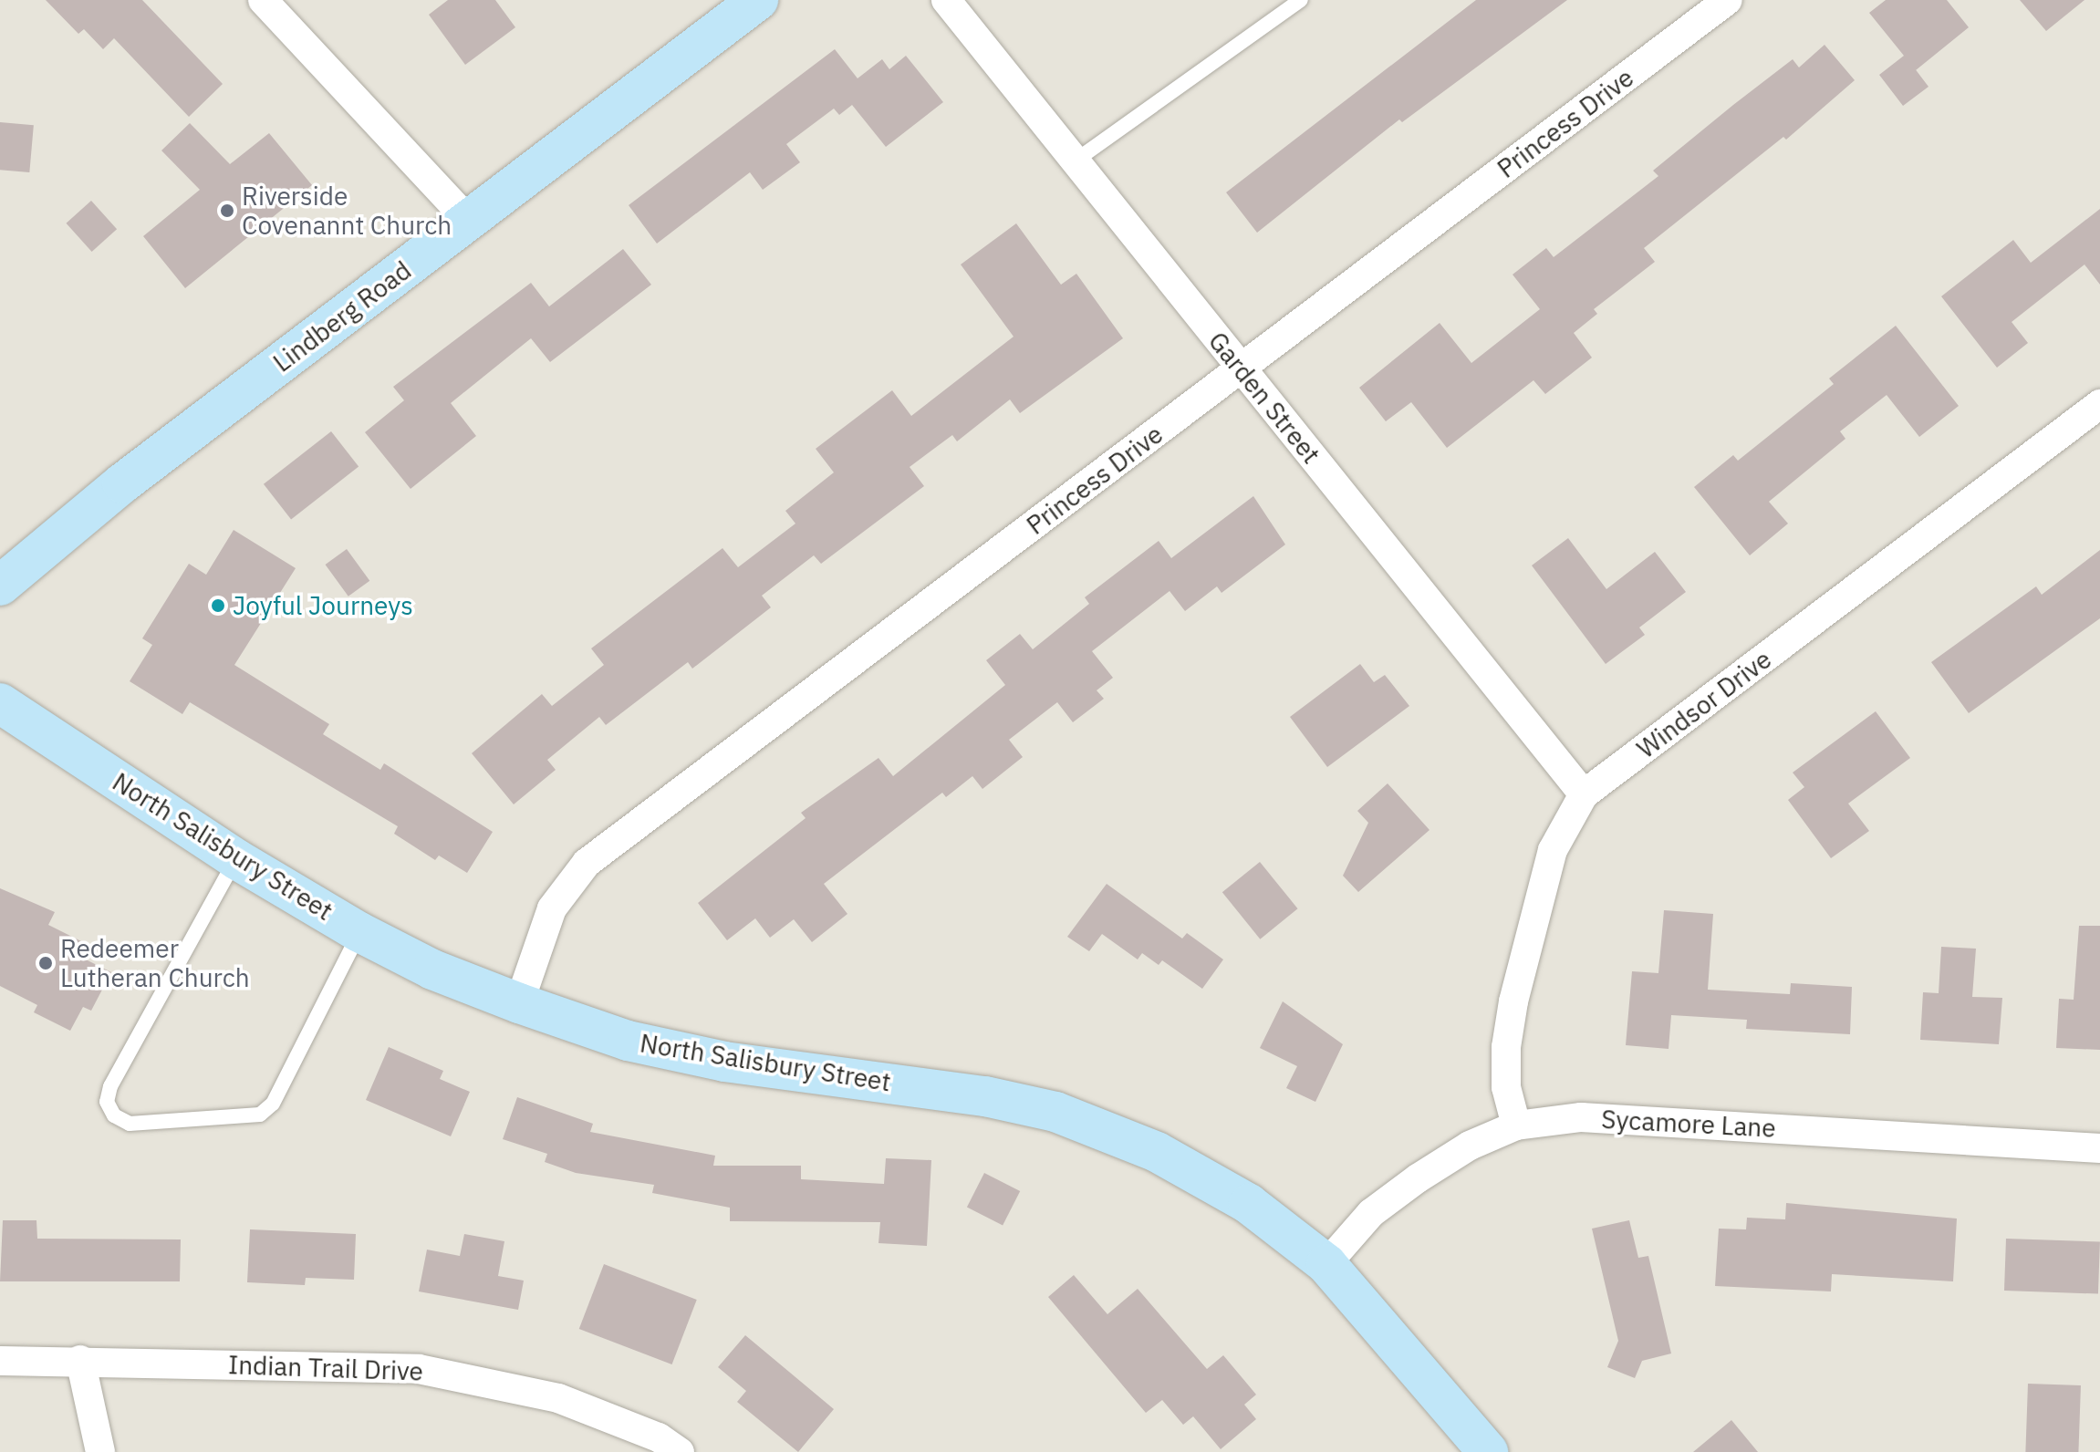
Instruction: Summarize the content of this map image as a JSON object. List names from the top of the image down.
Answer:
{
  "streets": {
    "street": [
      "Princess Drive",
      "Lindberg Road",
      "Garden Street",
      "Windsor Drive",
      "North Salisbury Street",
      "Sycamore Lane",
      "Indian Trail Drive"
    ]
  },
  "crossings": [
    ["Princess Drive", "Garden Street"],
    ["Princess Drive", "North Salisbury Street"],
    ["Garden Street", "Windsor Drive"],
    ["Windsor Drive", "Sycamore Lane"],
    ["North Salisbury Street", "Sycamore Lane"]
  ],
  "places": ["Riverside Covenannt Church", "Joyful Journeys", "Redeemer Lutheran Church"]
}
